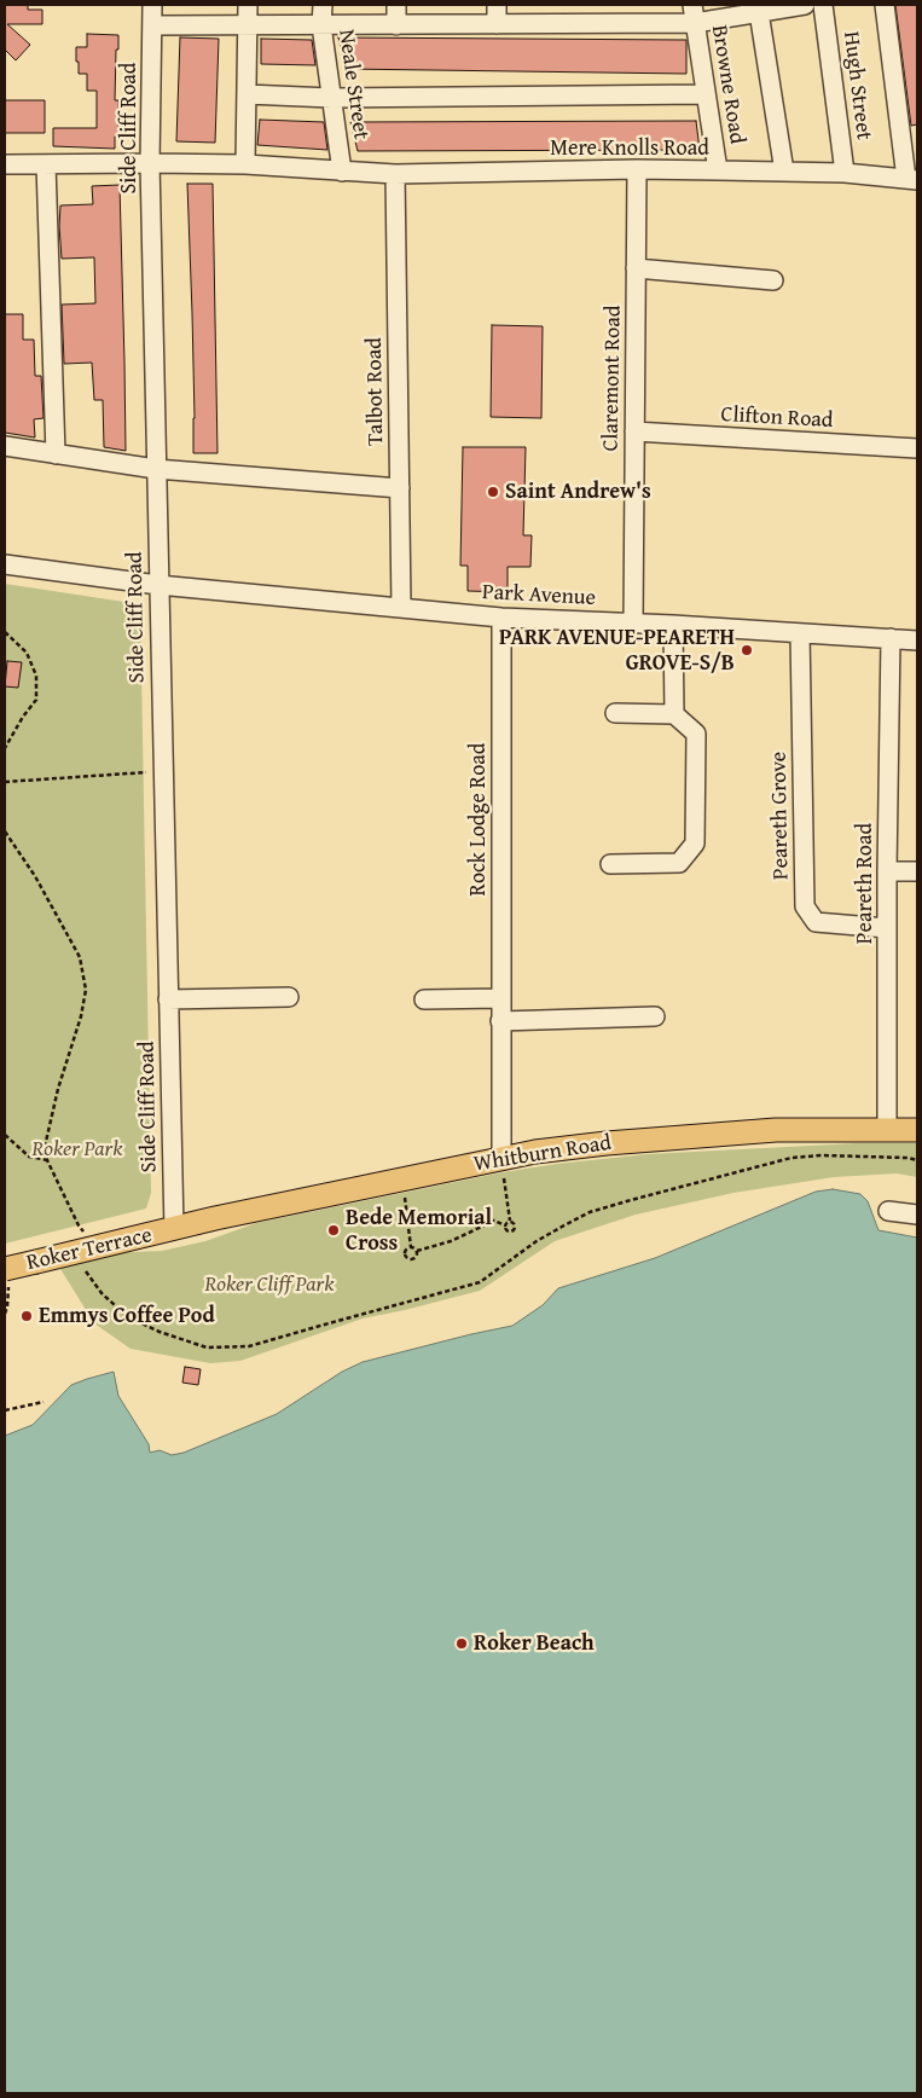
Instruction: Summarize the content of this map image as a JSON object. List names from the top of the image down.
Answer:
{
  "streets": {
    "main road": ["Whitburn Road", "Roker Terrace"],
    "street": [
      "Neale Street",
      "Browne Road",
      "Hugh Street",
      "Side Cliff Road",
      "Mere Knolls Road",
      "Claremont Road",
      "Talbot Road",
      "Clifton Road",
      "Park Avenue",
      "Peareth Grove",
      "Rock Lodge Road",
      "Peareth Road"
    ]
  },
  "crossings": [
    ["Neale Street", "Mere Knolls Road"],
    ["Browne Road", "Mere Knolls Road"],
    ["Hugh Street", "Mere Knolls Road"],
    ["Side Cliff Road", "Park Avenue"],
    ["Side Cliff Road", "Whitburn Road"],
    ["Side Cliff Road", "Roker Terrace"],
    ["Mere Knolls Road", "Claremont Road"],
    ["Mere Knolls Road", "Talbot Road"],
    ["Claremont Road", "Clifton Road"],
    ["Claremont Road", "Park Avenue"],
    ["Talbot Road", "Park Avenue"],
    ["Park Avenue", "Peareth Grove"],
    ["Park Avenue", "Rock Lodge Road"],
    ["Park Avenue", "Peareth Road"],
    ["Peareth Grove", "Peareth Road"],
    ["Rock Lodge Road", "Whitburn Road"],
    ["Peareth Road", "Whitburn Road"],
    ["Whitburn Road", "Roker Terrace"]
  ],
  "parks": ["Roker Park", "Roker Cliff Park"],
  "places": [
    "Saint Andrew's",
    "PARK AVENUE-PEARETH GROVE-S/B",
    "Bede Memorial Cross",
    "Emmys Coffee Pod",
    "Roker Beach"
  ]
}
